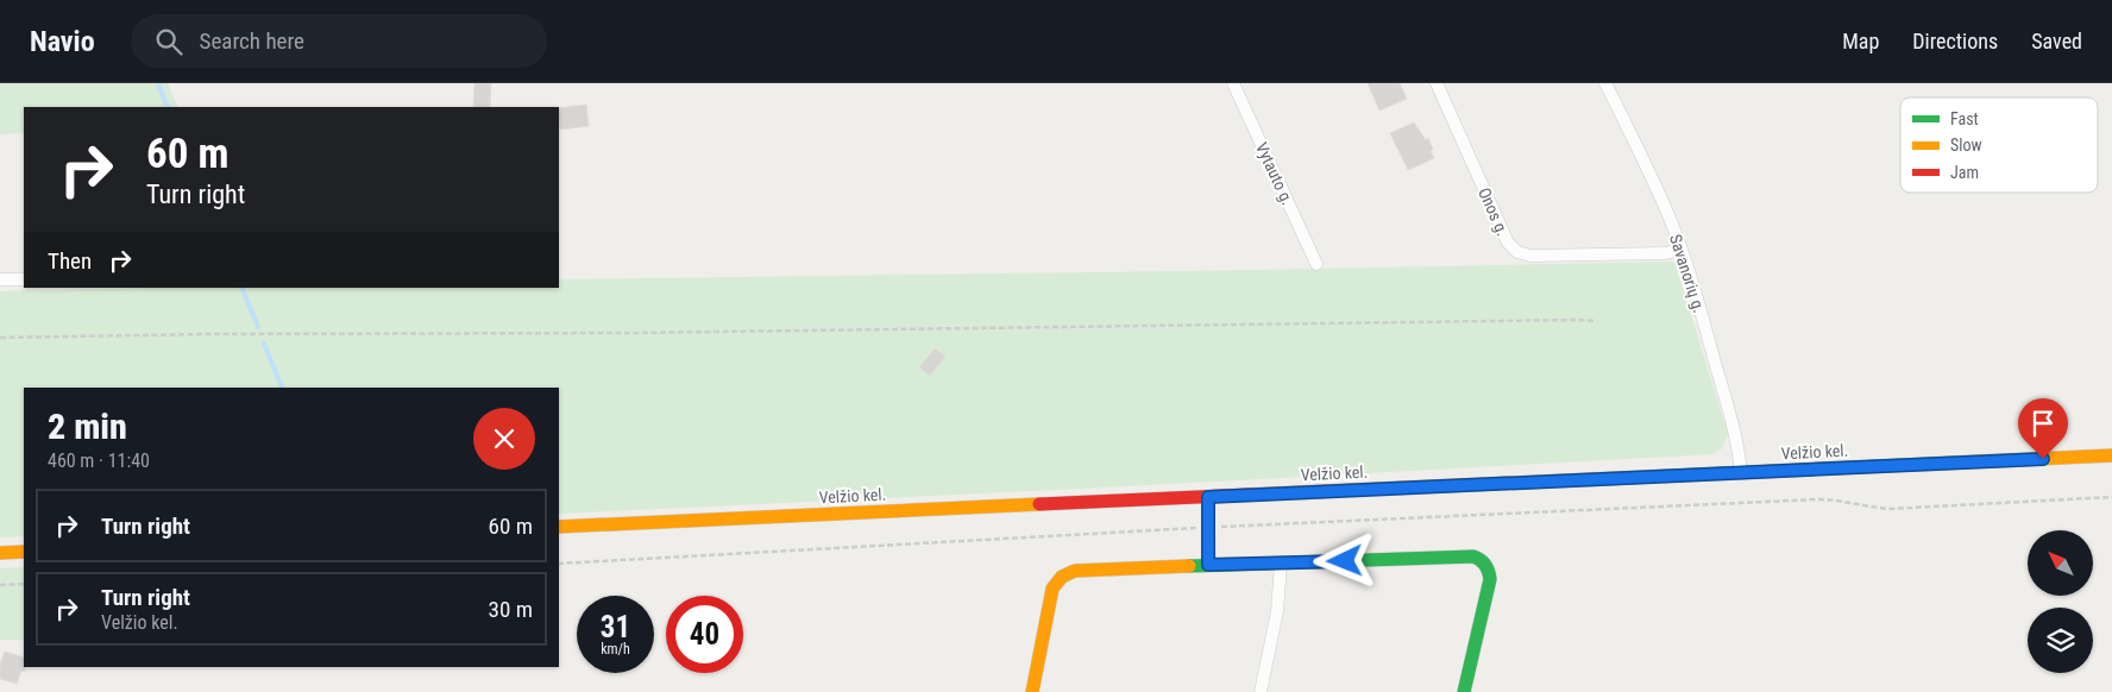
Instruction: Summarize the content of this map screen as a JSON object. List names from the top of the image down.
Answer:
{
  "streets": {
    "main road": ["Velžio kel."],
    "street": ["Vytauto g.", "Onos g.", "Savanorių g."]
  },
  "crossings": [
    ["Onos g.", "Savanorių g."],
    ["Savanorių g.", "Velžio kel."]
  ],
  "legend": ["Fast", "Slow", "Jam"],
  "north": "top left",
  "page": {
    "header": "Navio",
    "search": "Search here",
    "nav": ["Map", "Directions", "Saved"],
    "turn": ["60 m", "Turn right"],
    "then": "Then",
    "heading": ["2 min", "460 m · 11:40"],
    "list": [
      {
        "name": "Turn right",
        "value": "60 m"
      },
      {
        "name": "Turn right",
        "note": "Velžio kel.",
        "value": "30 m"
      }
    ],
    "speed": "31 km/h",
    "limit": "40"
  }
}
